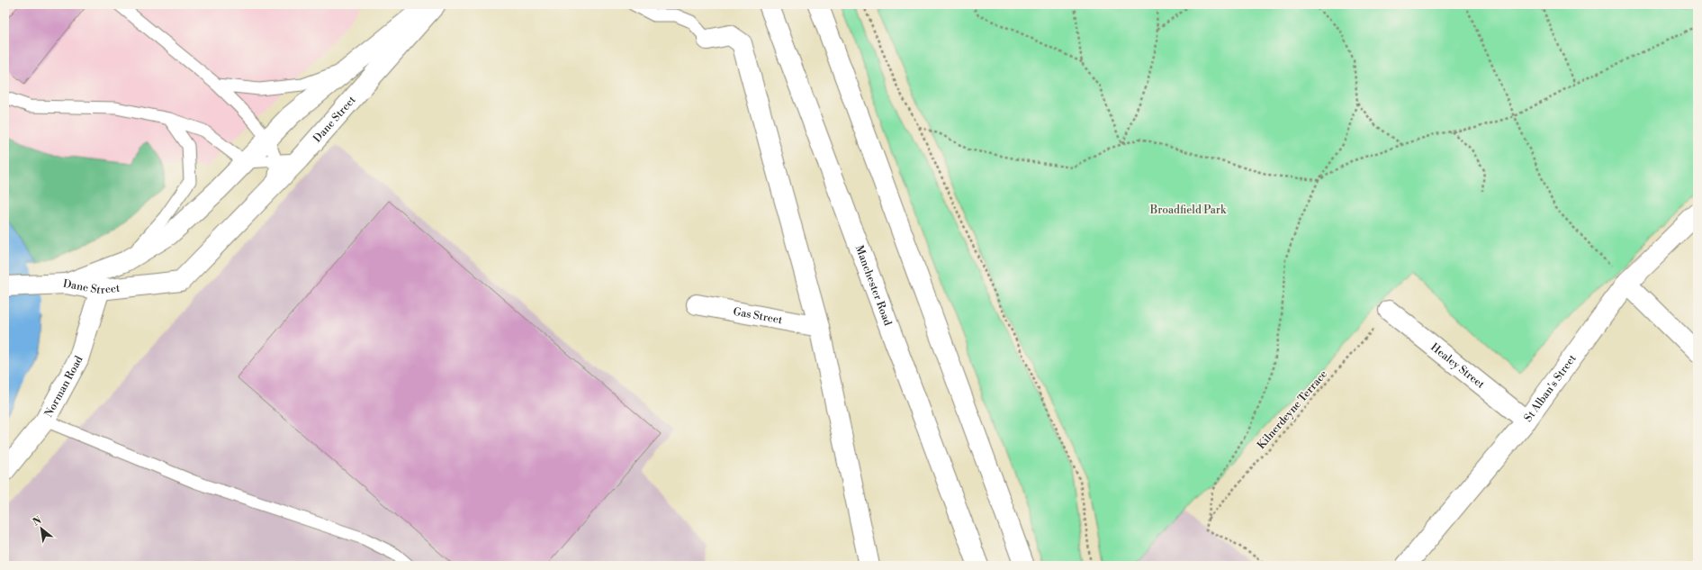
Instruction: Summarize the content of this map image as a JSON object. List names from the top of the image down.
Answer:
{
  "streets": {
    "main road": [
      "Dane Street",
      "Manchester Road",
      "Gas Street",
      "Healey Street",
      "Norman Road",
      "St Alban's Street"
    ],
    "path": ["Kilnerdeyne Terrace"]
  },
  "crossings": [
    ["Dane Street", "Norman Road"],
    ["Healey Street", "St Alban's Street"],
    ["Healey Street", "Kilnerdeyne Terrace"]
  ],
  "parks": ["Broadfield Park"],
  "north": "top left"
}
